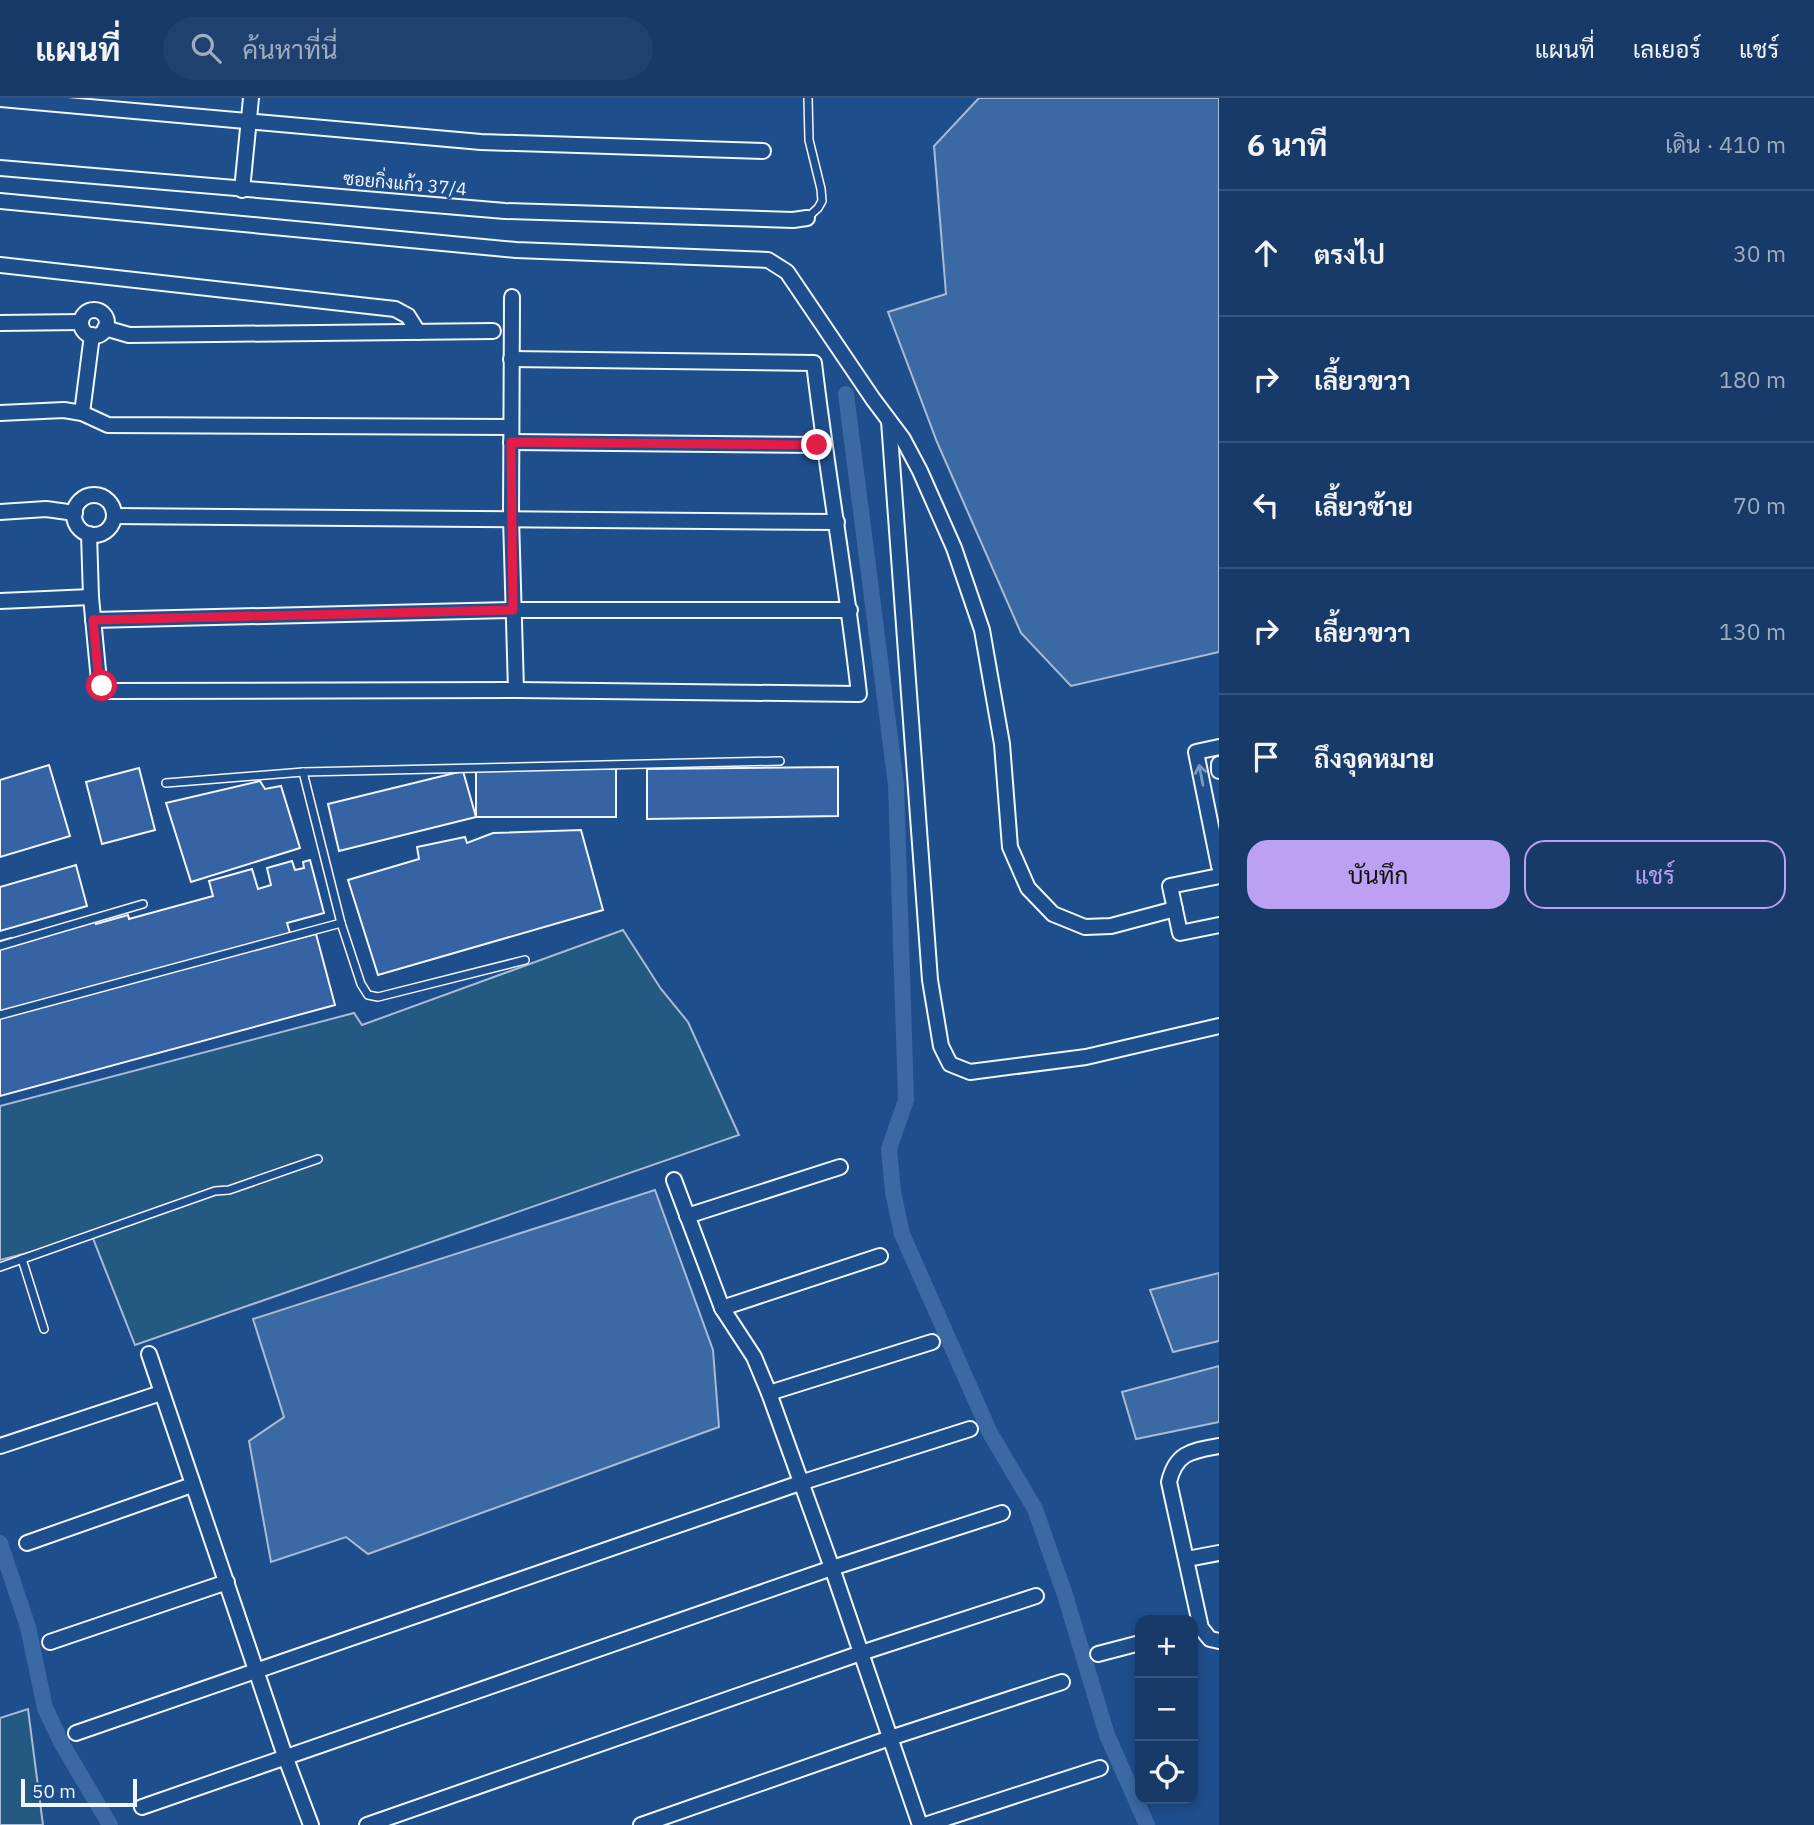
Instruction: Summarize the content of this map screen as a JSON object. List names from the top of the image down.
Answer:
{
  "streets": {
    "street": ["ซอยกิ่งแก้ว 37/4"]
  },
  "scale_bar": "50 m",
  "page": {
    "header": "แผนที่",
    "search": "ค้นหาที่นี่",
    "nav": ["แผนที่", "เลเยอร์", "แชร์"],
    "heading": ["6 นาที", "เดิน · 410 m"],
    "list": [
      ["ตรงไป", "30 m"],
      ["เลี้ยวขวา", "180 m"],
      ["เลี้ยวซ้าย", "70 m"],
      ["เลี้ยวขวา", "130 m"],
      "ถึงจุดหมาย"
    ],
    "buttons": ["บันทึก", "แชร์"],
    "map_buttons": ["+", "−"],
    "scale": "50 m"
  }
}
